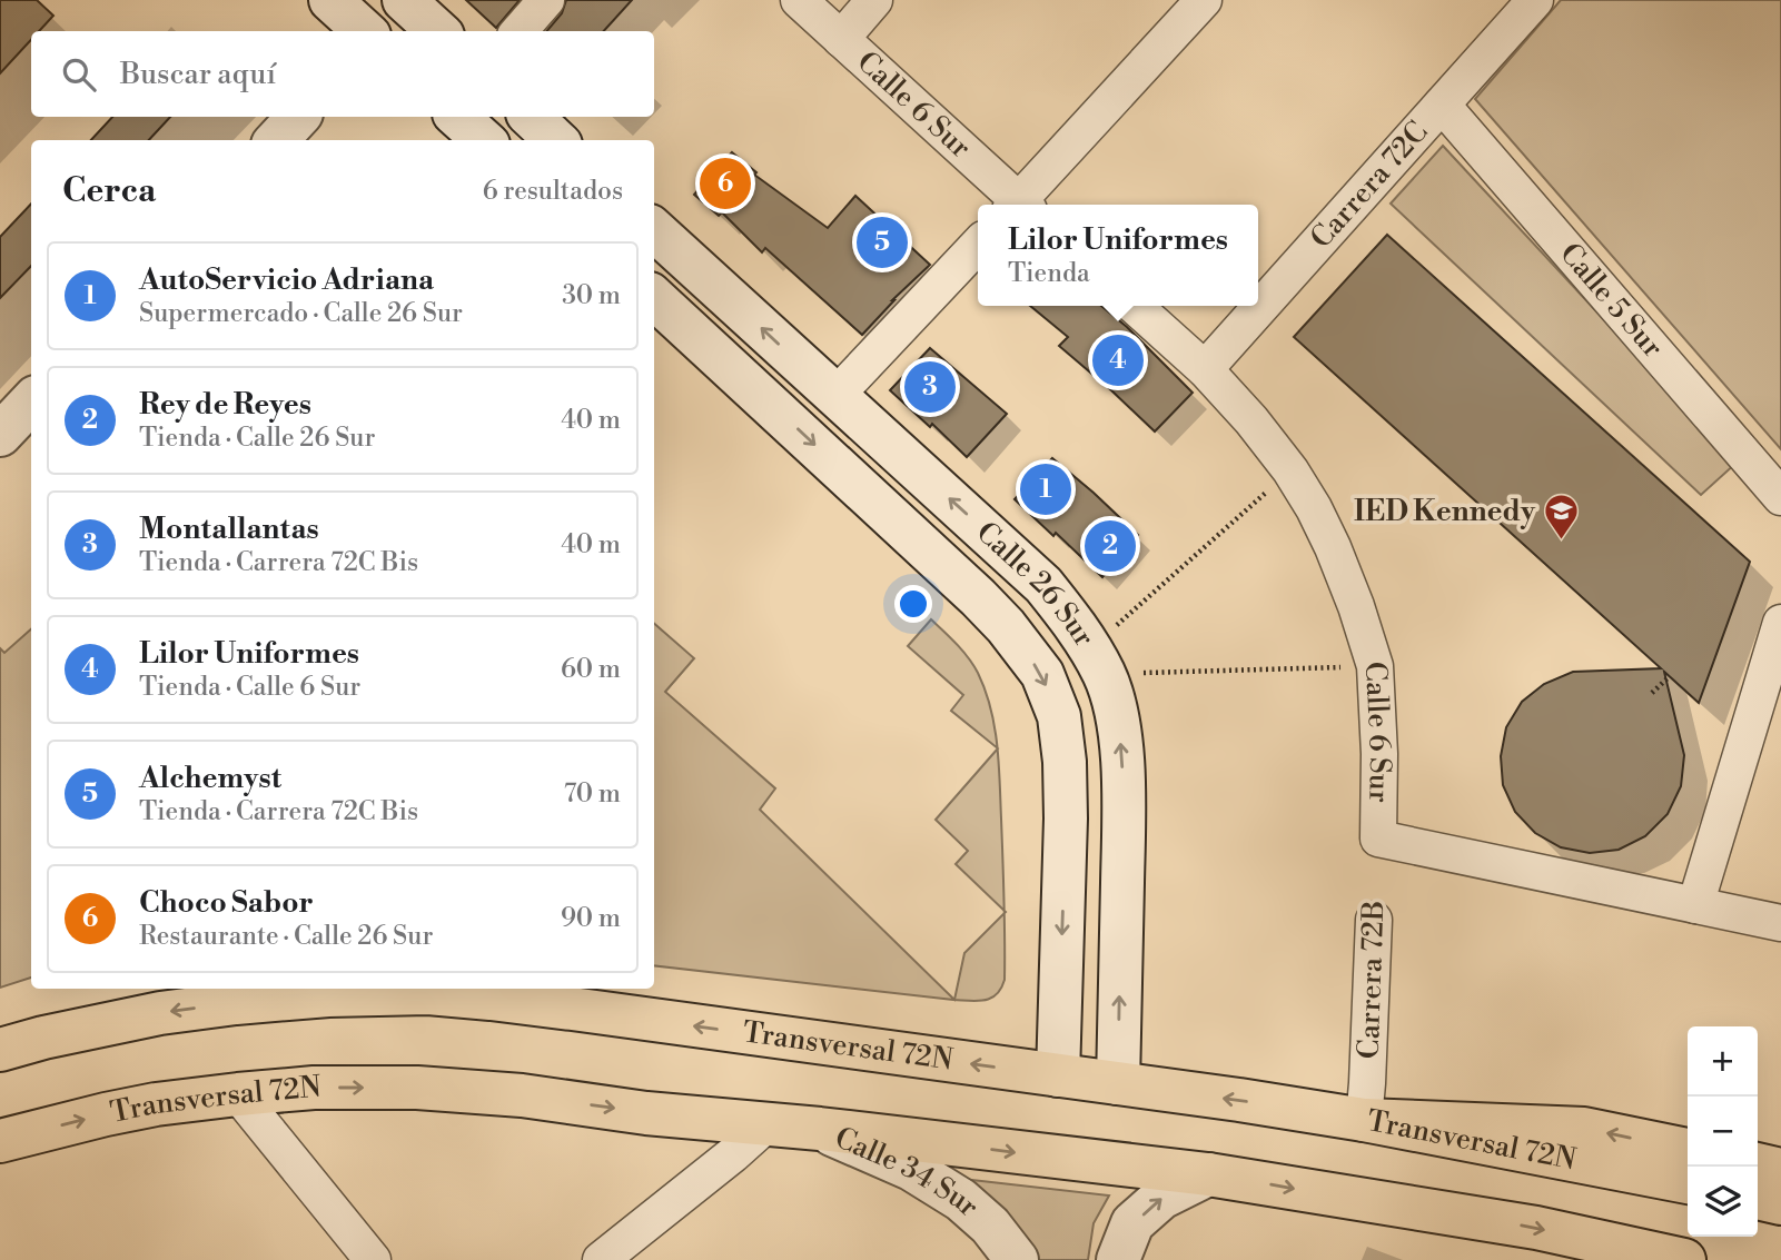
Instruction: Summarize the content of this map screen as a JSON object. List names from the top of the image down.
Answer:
{
  "streets": {
    "main road": ["Calle 26 Sur", "Transversal 72N", "Calle 34 Sur"],
    "street": [
      "Calle 6 Sur",
      "Carrera 72C",
      "Calle 5 Sur",
      "Carrera 72B"
    ]
  },
  "crossings": [
    ["Calle 6 Sur", "Carrera 72C"],
    ["Carrera 72C", "Calle 5 Sur"],
    ["Calle 26 Sur", "Transversal 72N"],
    ["Carrera 72B", "Transversal 72N"],
    ["Transversal 72N", "Calle 34 Sur"]
  ],
  "places": {
    "school or university": ["IED Kennedy"]
  },
  "page": {
    "search": "Buscar aquí",
    "heading": ["Cerca", "6 resultados"],
    "pins": [
      "6",
      "5",
      "4",
      "3",
      "1",
      "2"
    ],
    "popup": ["Lilor Uniformes", "Tienda"],
    "list": [
      {
        "mark": "1",
        "name": "AutoServicio Adriana",
        "note": "Supermercado · Calle 26 Sur",
        "value": "30 m"
      },
      {
        "mark": "2",
        "name": "Rey de Reyes",
        "note": "Tienda · Calle 26 Sur",
        "value": "40 m"
      },
      {
        "mark": "3",
        "name": "Montallantas",
        "note": "Tienda · Carrera 72C Bis",
        "value": "40 m"
      },
      {
        "mark": "4",
        "name": "Lilor Uniformes",
        "note": "Tienda · Calle 6 Sur",
        "value": "60 m"
      },
      {
        "mark": "5",
        "name": "Alchemyst",
        "note": "Tienda · Carrera 72C Bis",
        "value": "70 m"
      },
      {
        "mark": "6",
        "name": "Choco Sabor",
        "note": "Restaurante · Calle 26 Sur",
        "value": "90 m"
      }
    ],
    "map_buttons": ["+", "−"]
  }
}
